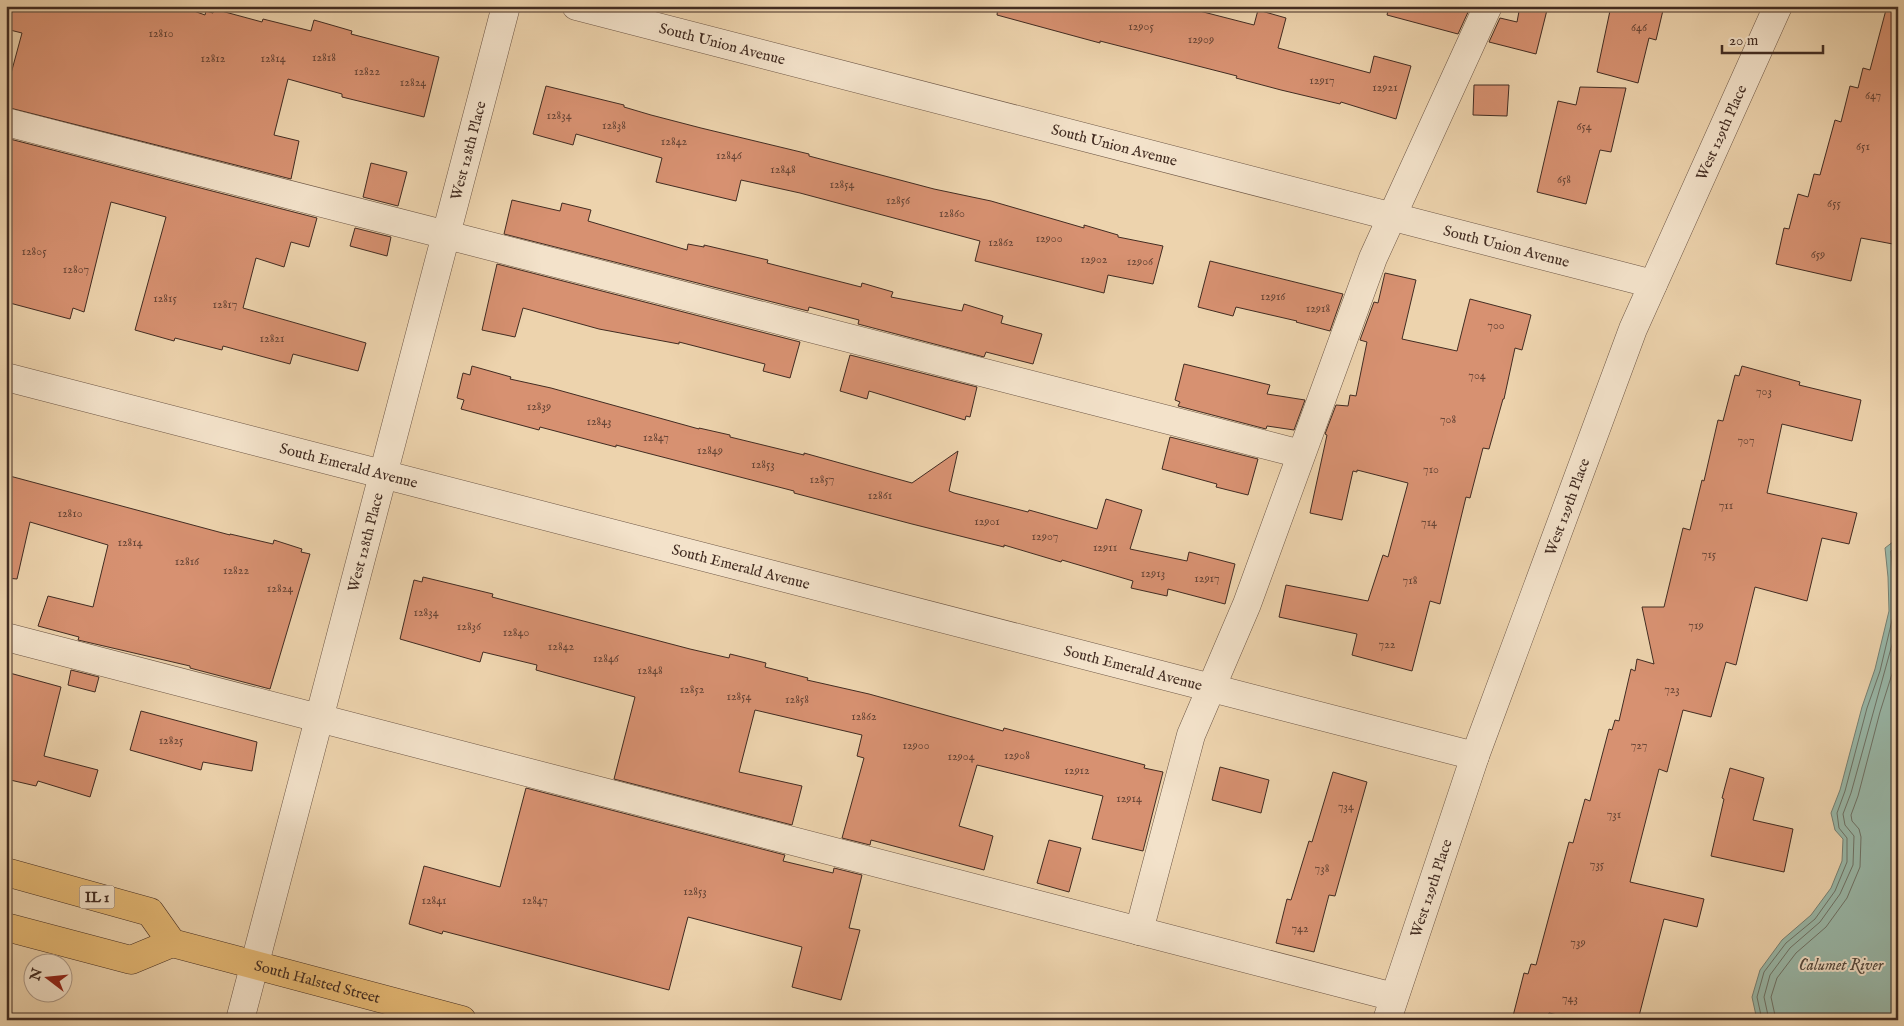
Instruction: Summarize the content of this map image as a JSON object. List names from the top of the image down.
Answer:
{
  "streets": {
    "main road": ["IL 1", "South Halsted Street"],
    "street": [
      "South Union Avenue",
      "West 129th Place",
      "West 128th Place",
      "South Emerald Avenue"
    ]
  },
  "crossings": [
    ["South Union Avenue", "West 129th Place"],
    ["West 129th Place", "South Emerald Avenue"],
    ["West 128th Place", "South Emerald Avenue"],
    ["West 128th Place", "South Halsted Street"],
    ["IL 1", "South Halsted Street"]
  ],
  "water": ["Calumet River"],
  "house_numbers": [
    "12905",
    "646",
    "12810",
    "12909",
    "12818",
    "12812",
    "12814",
    "12822",
    "12917",
    "12824",
    "12921",
    "647",
    "12834",
    "12838",
    "654",
    "12842",
    "651",
    "12846",
    "12848",
    "658",
    "12854",
    "12856",
    "655",
    "12860",
    "12900",
    "12862",
    "12805",
    "659",
    "12902",
    "12906",
    "12807",
    "12916",
    "12815",
    "12817",
    "12918",
    "700",
    "12821",
    "704",
    "703",
    "12839",
    "708",
    "12843",
    "12847",
    "707",
    "12849",
    "12853",
    "710",
    "12857",
    "12861",
    "711",
    "12810",
    "12901",
    "714",
    "12907",
    "12814",
    "12911",
    "715",
    "12816",
    "12822",
    "12913",
    "12917",
    "718",
    "12824",
    "12834",
    "719",
    "12836",
    "12840",
    "722",
    "12842",
    "12846",
    "12848",
    "12852",
    "723",
    "12854",
    "12858",
    "12862",
    "12825",
    "12900",
    "727",
    "12908",
    "12904",
    "12912",
    "12914",
    "734",
    "731",
    "735",
    "738",
    "12853",
    "12841",
    "12847",
    "742",
    "739",
    "743"
  ],
  "scale_bar": "20 m",
  "north": "left"
}
